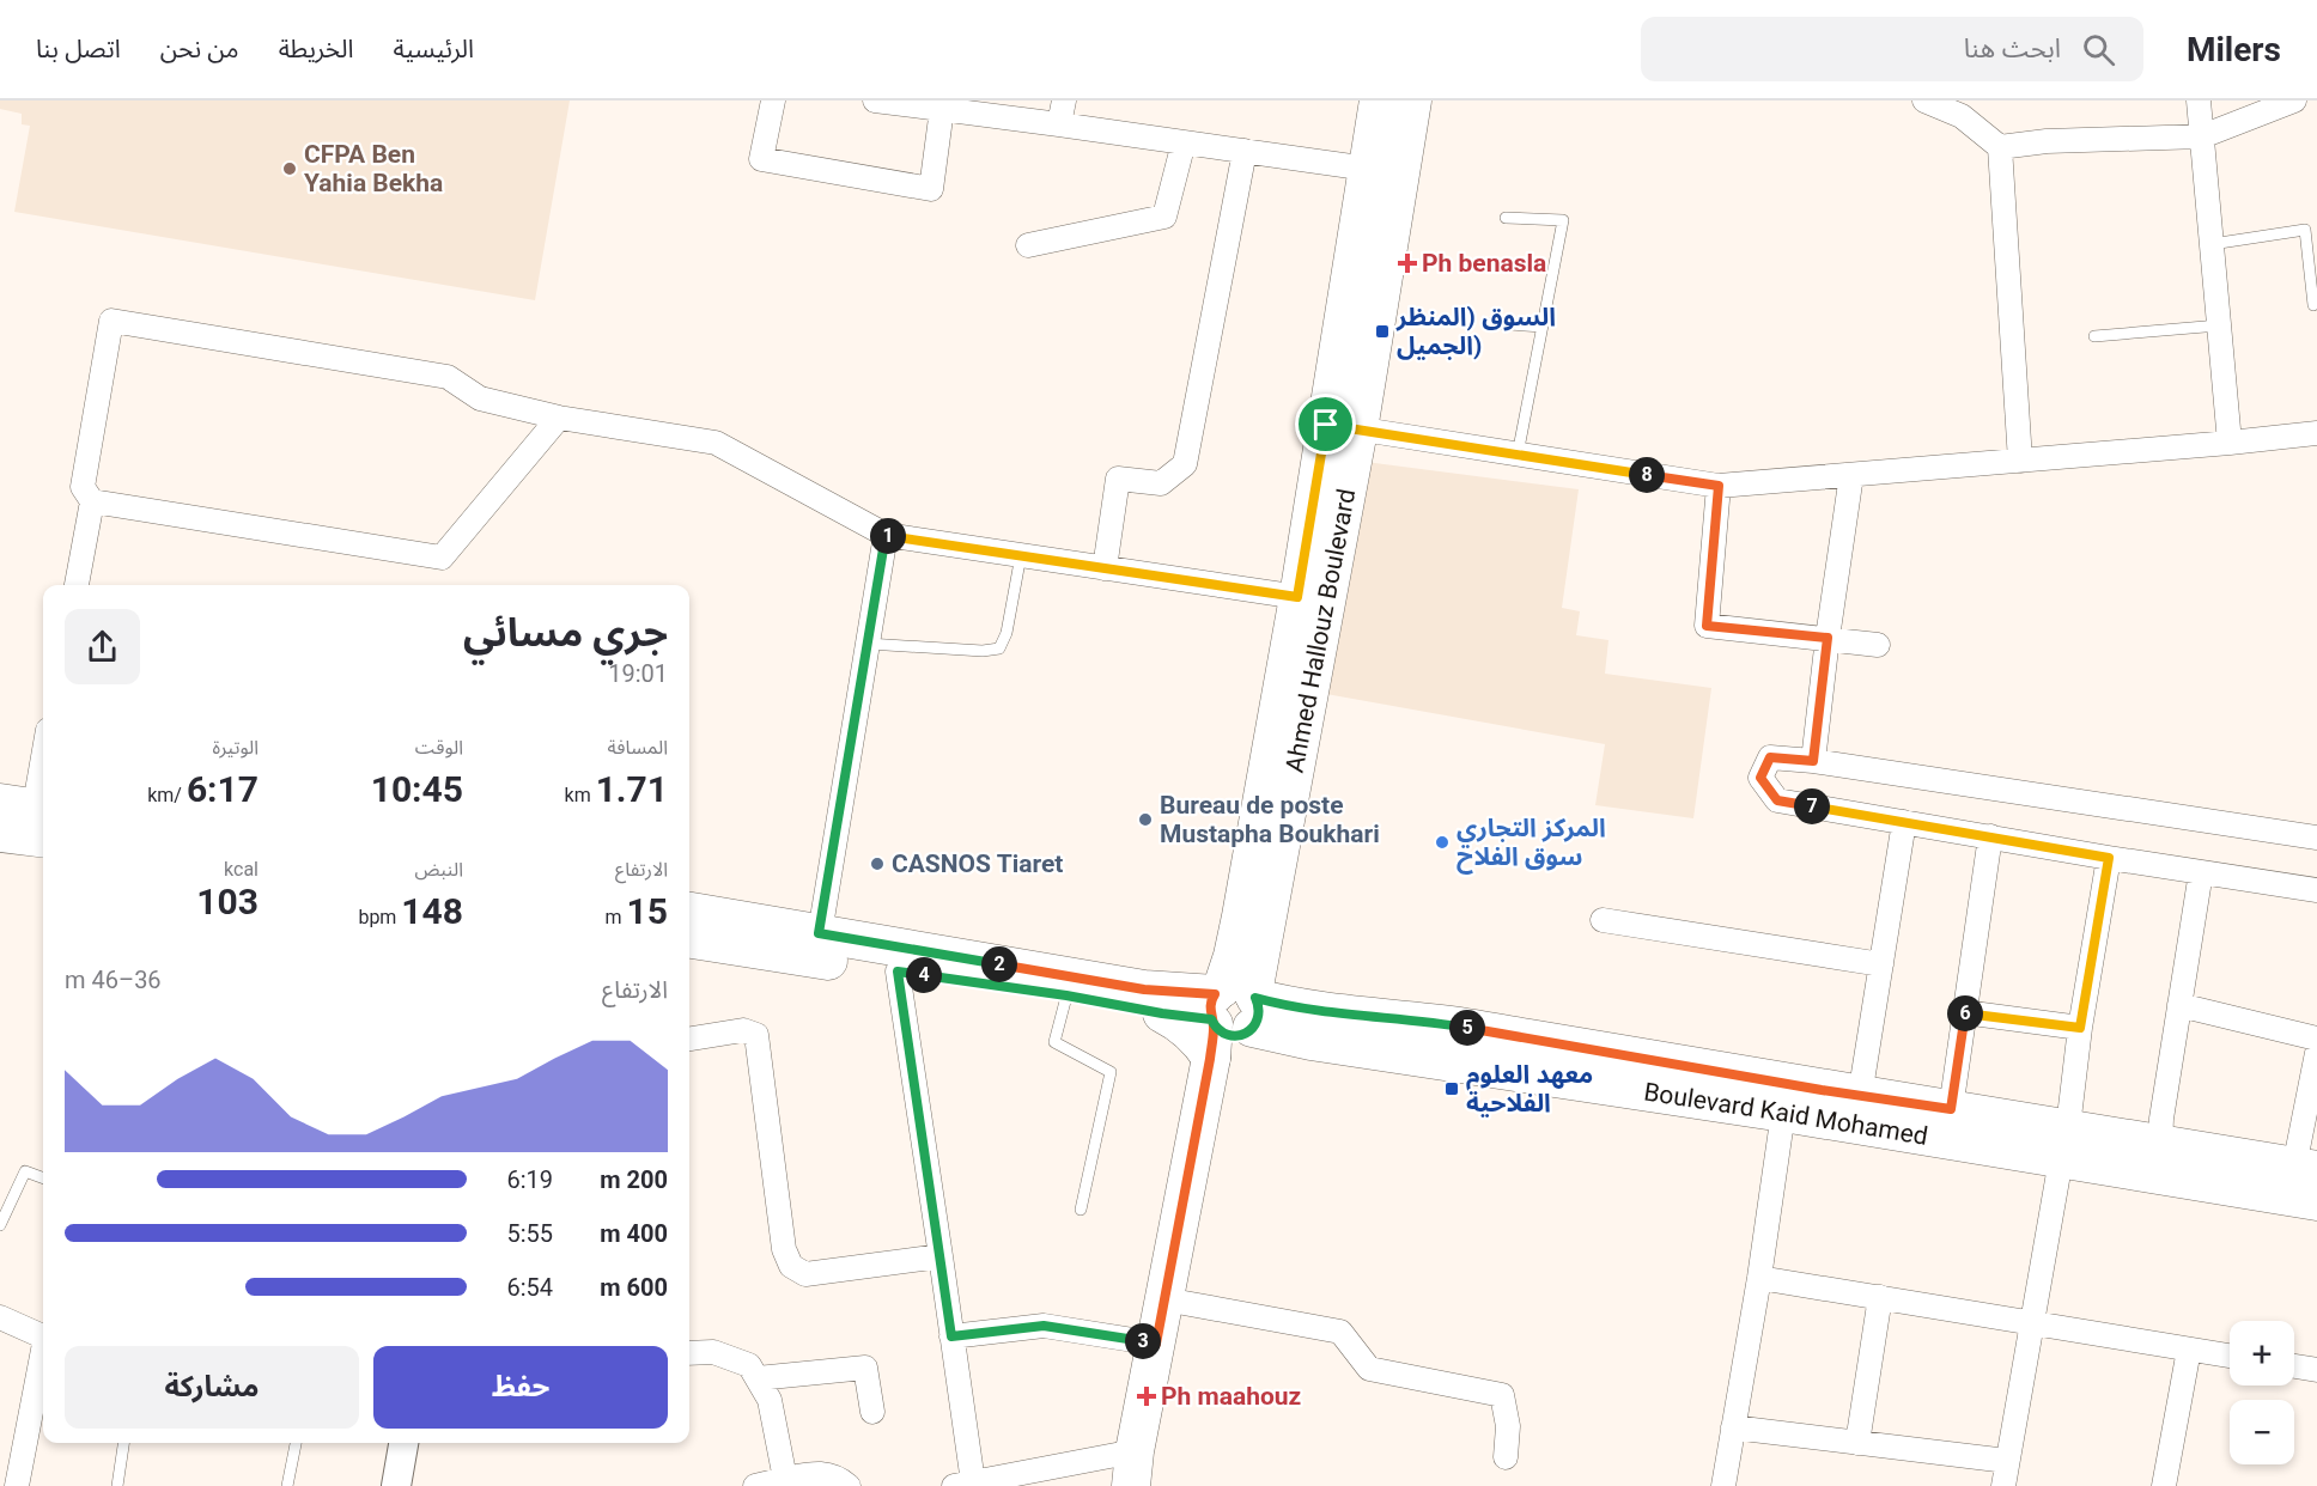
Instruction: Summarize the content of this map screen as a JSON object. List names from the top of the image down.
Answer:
{
  "streets": {
    "main road": ["Ahmed Hallouz Boulevard", "Boulevard Kaid Mohamed"]
  },
  "crossings": [
    ["Ahmed Hallouz Boulevard", "Boulevard Kaid Mohamed"]
  ],
  "places": {
    "other": [
      "CFPA Ben Yahia Bekha",
      "Bureau de poste Mustapha Boukhari",
      "المركز التجاري سوق الفلاح",
      "CASNOS Tiaret"
    ],
    "health": ["Ph benasla", "Ph maahouz"],
    "transit": ["السوق (المنظر الجميل)", "معهد العلوم الفلاحية"]
  },
  "page": {
    "header": "Milers",
    "search": "ابحث هنا",
    "nav": [
      "الرئيسية",
      "الخريطة",
      "من نحن",
      "اتصل بنا"
    ],
    "pins": [
      "8",
      "1",
      "7",
      "2",
      "4",
      "6",
      "5",
      "3"
    ],
    "heading": ["جري مسائي", "19:01"],
    "stats": [
      ["المسافة", "1.71 km"],
      ["الوقت", "10:45"],
      ["الوتيرة", "6:17 /km"],
      ["الارتفاع", "15 m"],
      ["النبض", "148 bpm"],
      ["kcal", "103"]
    ],
    "chart": ["الارتفاع", "36–46 m"],
    "list": [
      {
        "name": "200 m",
        "note": "6:19"
      },
      {
        "name": "400 m",
        "note": "5:55"
      },
      {
        "name": "600 m",
        "note": "6:54"
      }
    ],
    "map_buttons": ["+", "−"],
    "buttons": ["حفظ", "مشاركة"]
  }
}
